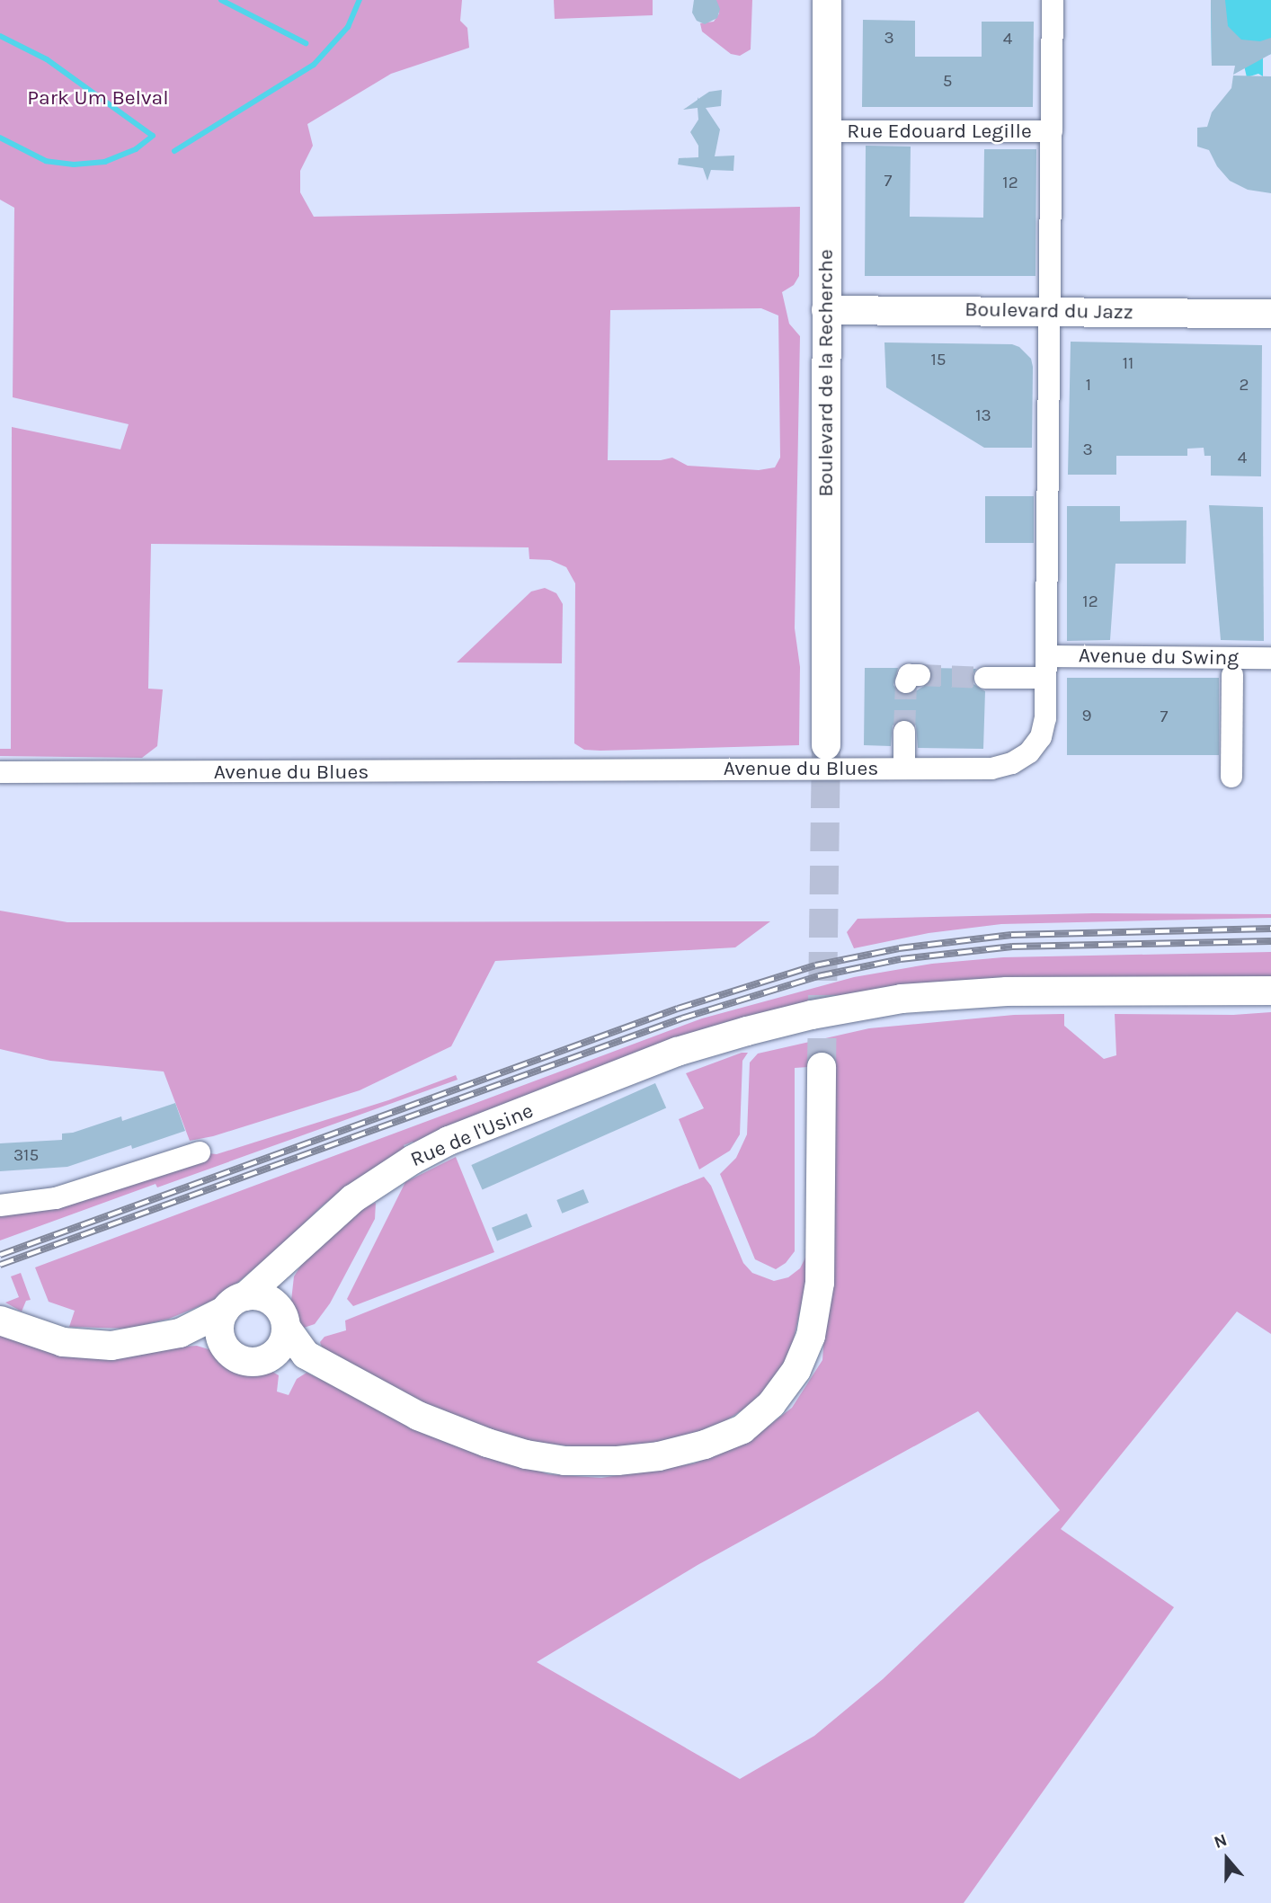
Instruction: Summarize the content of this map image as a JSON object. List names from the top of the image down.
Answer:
{
  "streets": {
    "main road": ["Boulevard du Jazz", "Boulevard de la Recherche", "Rue de l'Usine"],
    "street": ["Rue Edouard Legille", "Avenue du Swing", "Avenue du Blues"]
  },
  "crossings": [
    ["Rue Edouard Legille", "Boulevard de la Recherche"],
    ["Rue Edouard Legille", "Avenue du Blues"],
    ["Boulevard du Jazz", "Boulevard de la Recherche"],
    ["Boulevard du Jazz", "Avenue du Blues"],
    ["Avenue du Swing", "Avenue du Blues"]
  ],
  "parks": ["Park Um Belval"],
  "house_numbers": [
    "3",
    "4",
    "5",
    "7",
    "12",
    "15",
    "11",
    "1",
    "2",
    "13",
    "3",
    "4",
    "12",
    "9",
    "7",
    "315"
  ],
  "north": "top"
}
